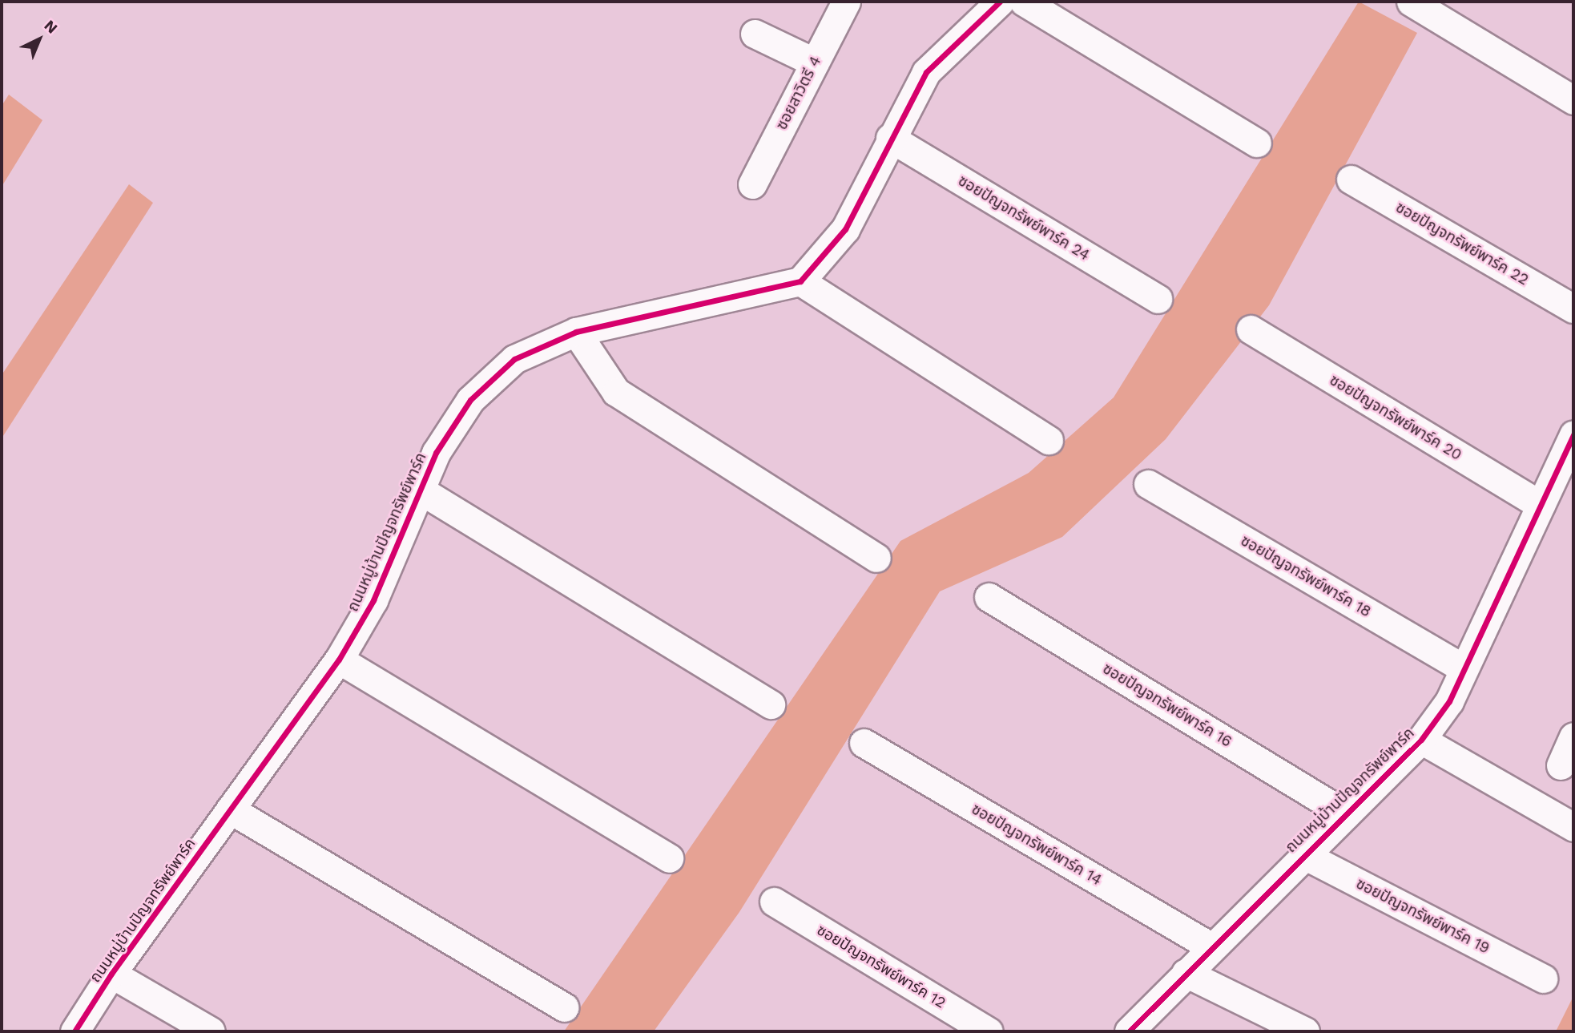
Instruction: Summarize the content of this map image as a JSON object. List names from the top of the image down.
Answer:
{
  "streets": {
    "street": [
      "ซอยสาวิตรี 4",
      "ซอยปัญจทรัพย์พาร์ค 24",
      "ซอยปัญจทรัพย์พาร์ค 22",
      "ซอยปัญจทรัพย์พาร์ค 20",
      "ถนนหมู่บ้านปัญจทรัพย์พาร์ค",
      "ซอยปัญจทรัพย์พาร์ค 18",
      "ซอยปัญจทรัพย์พาร์ค 16",
      "ซอยปัญจทรัพย์พาร์ค 14",
      "ซอยปัญจทรัพย์พาร์ค 19",
      "ซอยปัญจทรัพย์พาร์ค 12"
    ]
  },
  "crossings": [
    ["ซอยปัญจทรัพย์พาร์ค 20", "ถนนหมู่บ้านปัญจทรัพย์พาร์ค"],
    ["ถนนหมู่บ้านปัญจทรัพย์พาร์ค", "ซอยปัญจทรัพย์พาร์ค 18"],
    ["ถนนหมู่บ้านปัญจทรัพย์พาร์ค", "ซอยปัญจทรัพย์พาร์ค 16"],
    ["ถนนหมู่บ้านปัญจทรัพย์พาร์ค", "ซอยปัญจทรัพย์พาร์ค 14"],
    ["ถนนหมู่บ้านปัญจทรัพย์พาร์ค", "ซอยปัญจทรัพย์พาร์ค 19"]
  ],
  "north": "top right"
}
